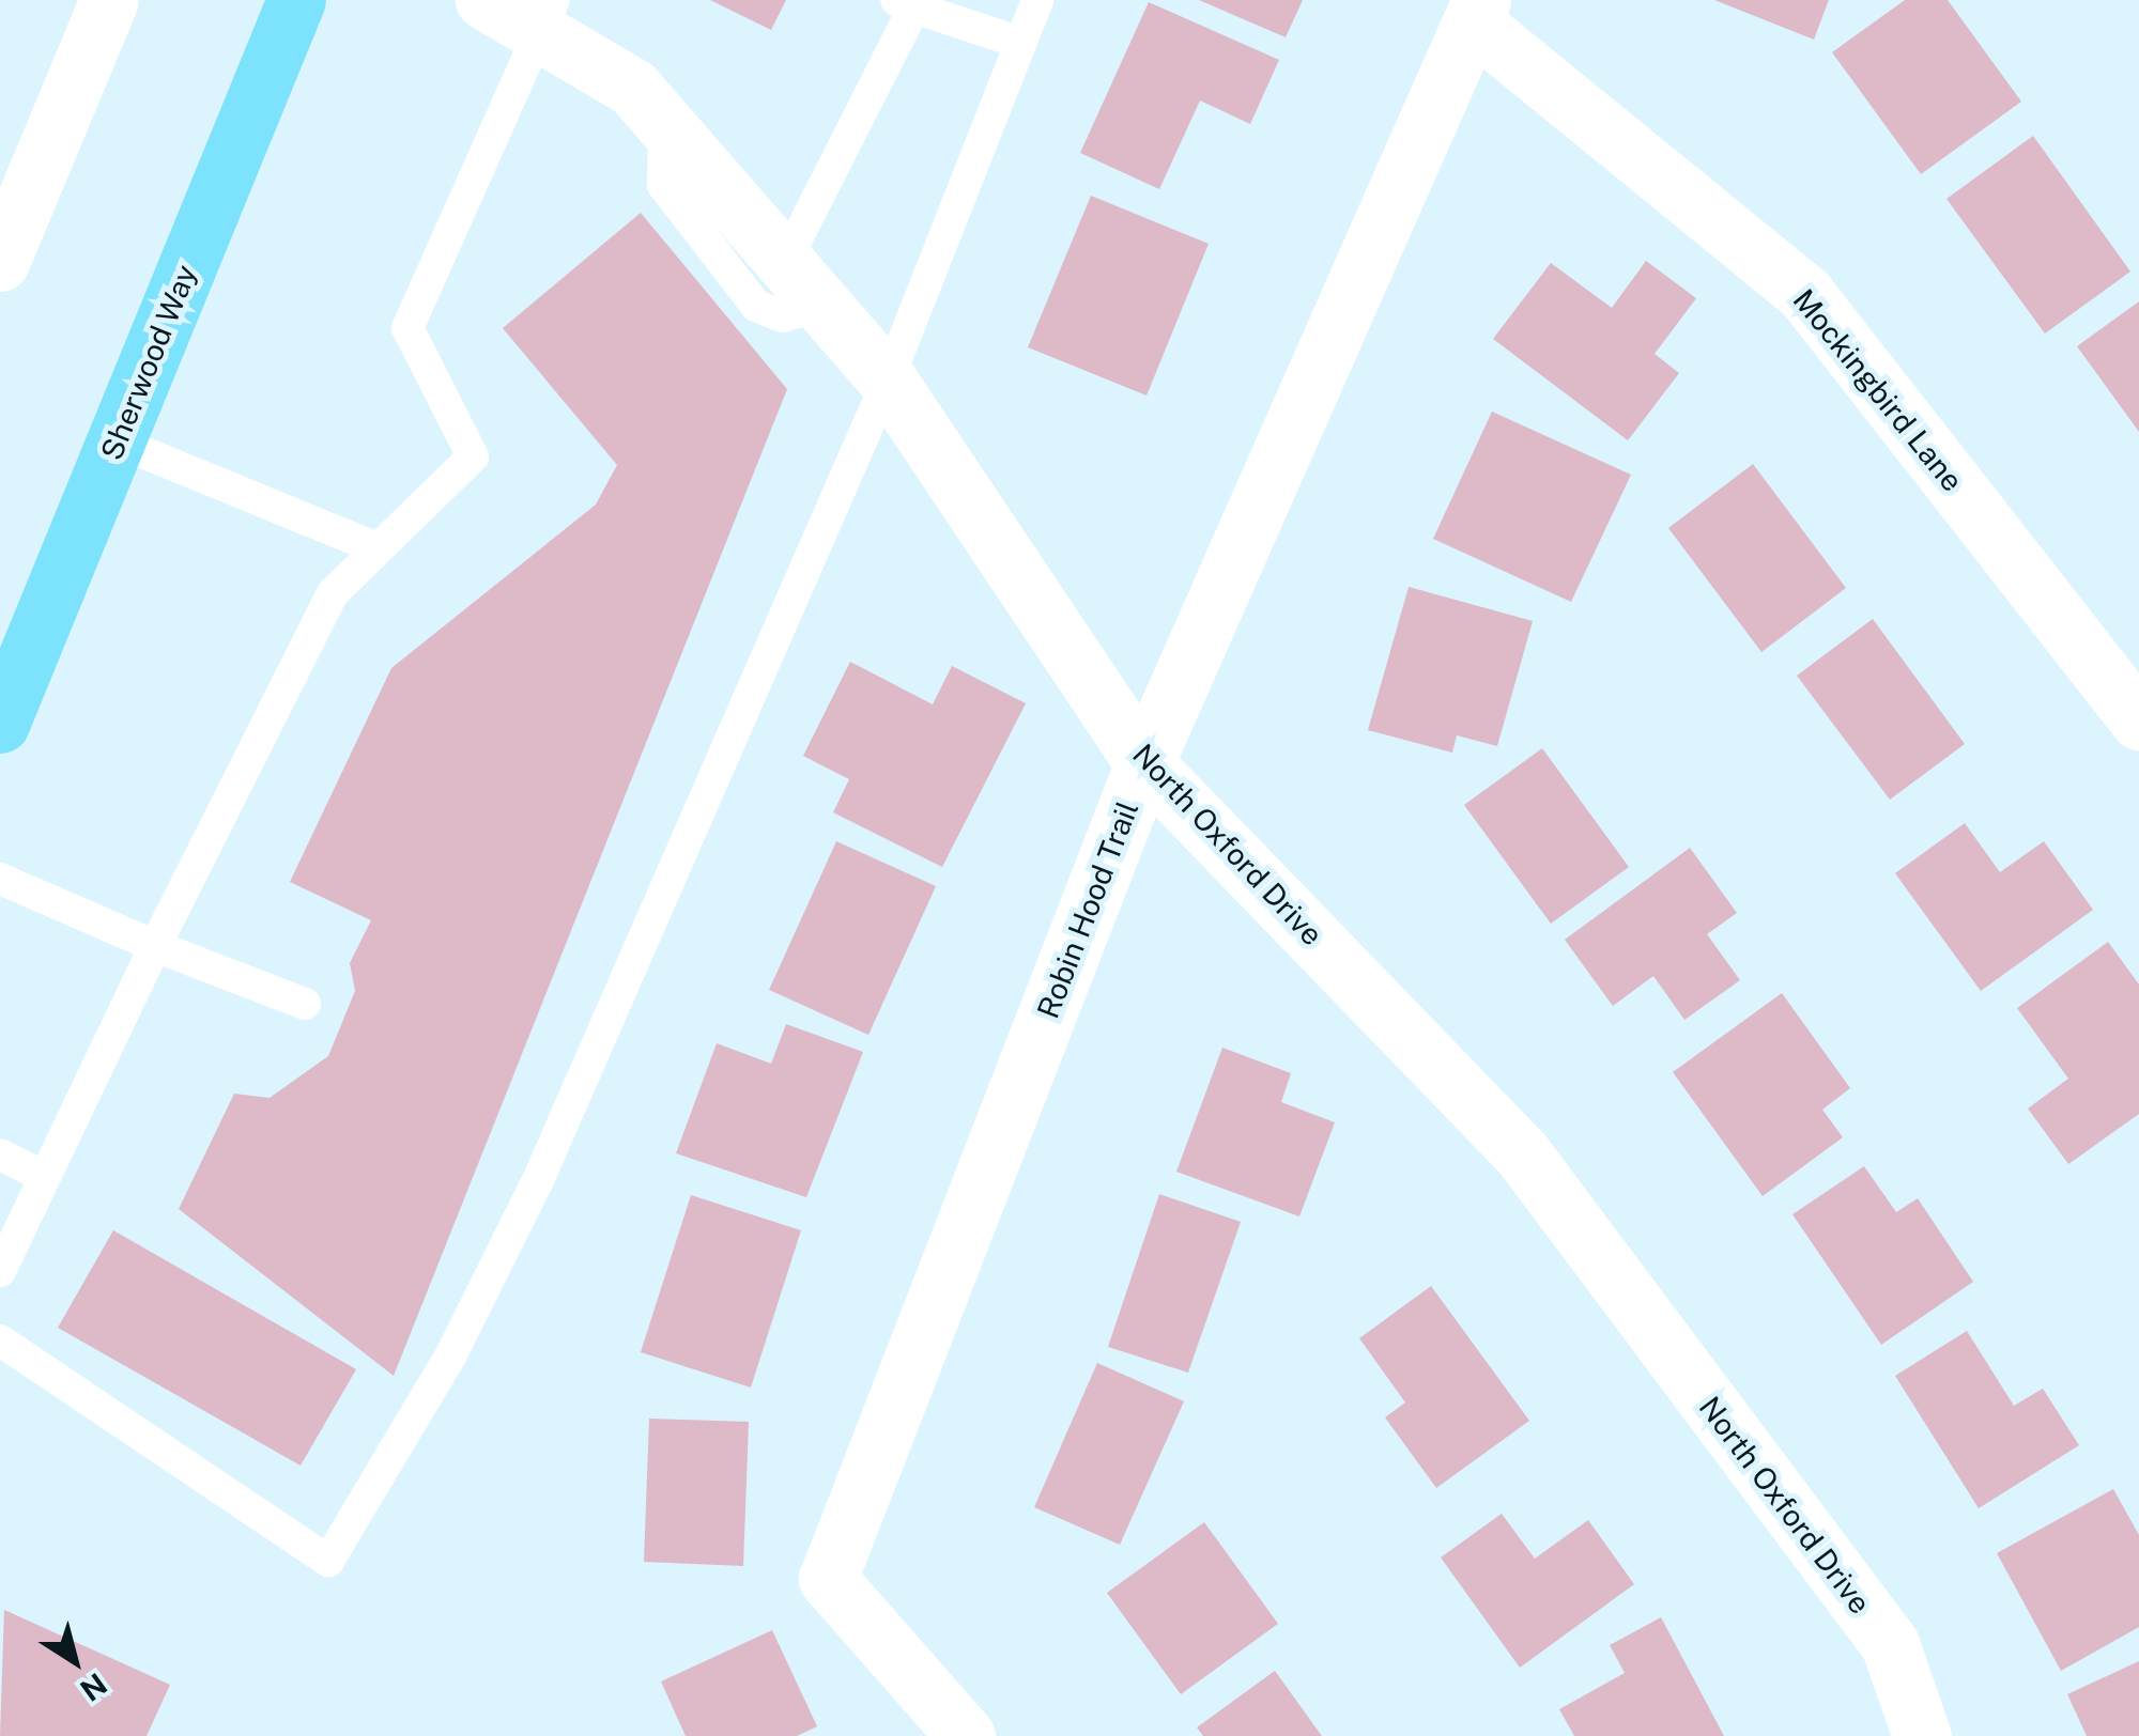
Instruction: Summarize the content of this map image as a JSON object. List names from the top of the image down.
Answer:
{
  "streets": {
    "main road": ["Sherwood Way"],
    "street": ["Mockingbird Lane", "North Oxford Drive", "Robin Hood Trail"]
  },
  "crossings": [
    ["Mockingbird Lane", "Robin Hood Trail"],
    ["North Oxford Drive", "Robin Hood Trail"]
  ],
  "north": "bottom right"
}
